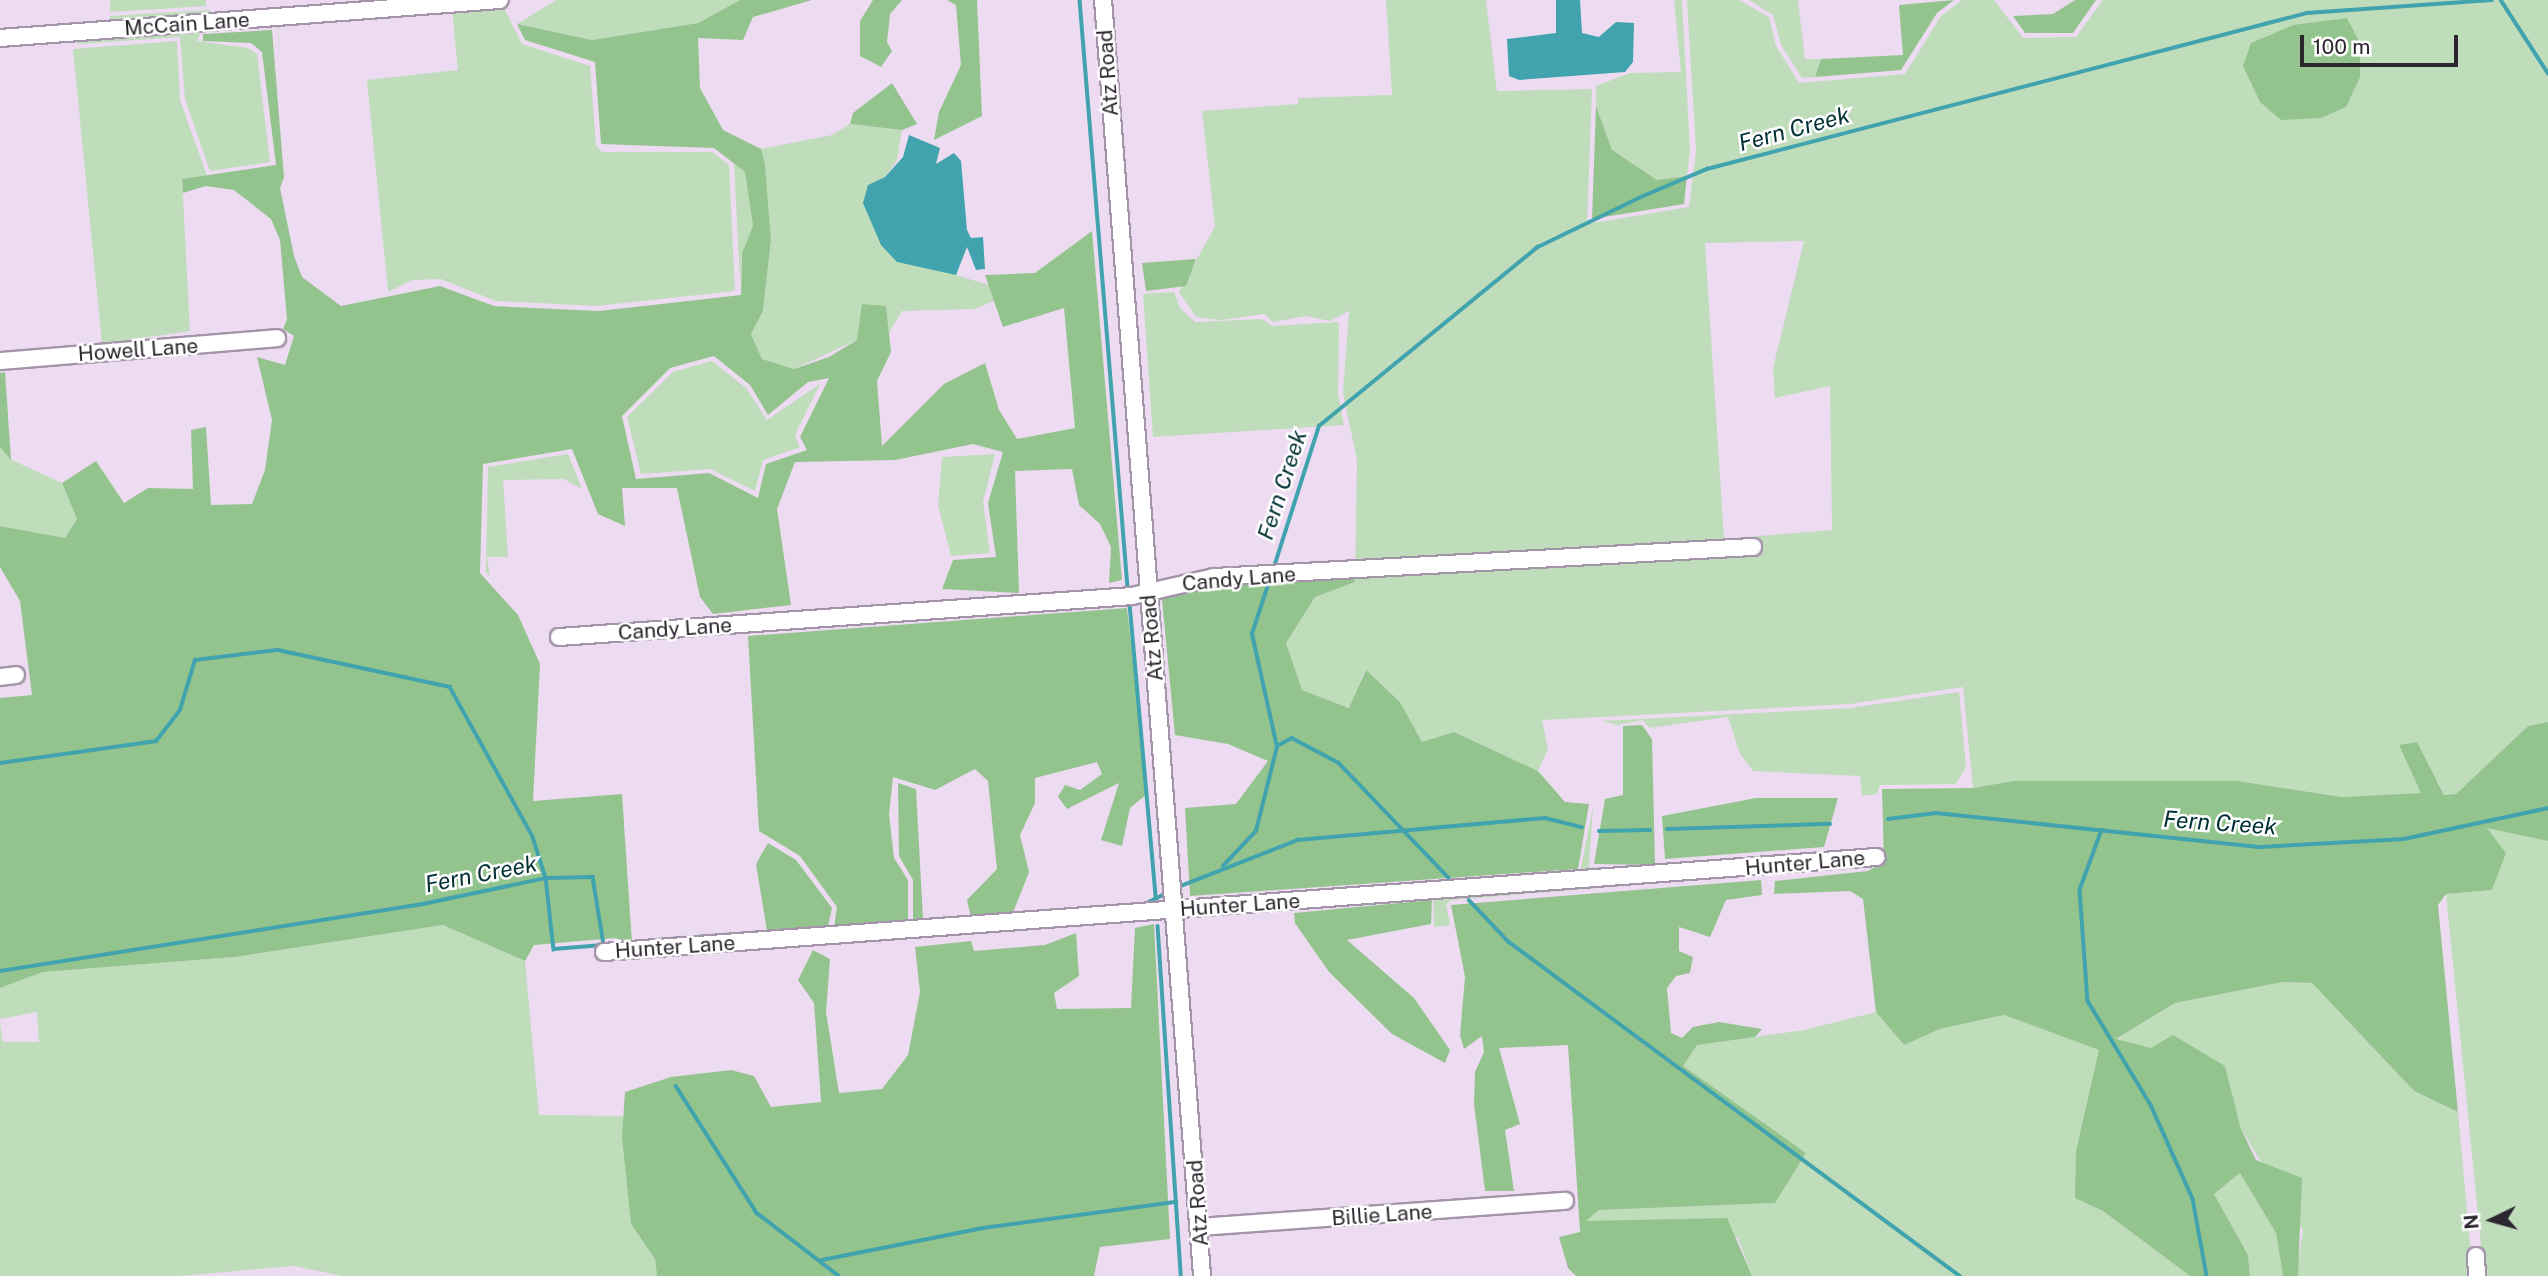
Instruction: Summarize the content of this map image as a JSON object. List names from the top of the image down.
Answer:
{
  "streets": {
    "street": [
      "McCain Lane",
      "Atz Road",
      "Howell Lane",
      "Candy Lane",
      "Hunter Lane",
      "Billie Lane"
    ]
  },
  "crossings": [
    ["Atz Road", "Candy Lane"],
    ["Atz Road", "Hunter Lane"],
    ["Atz Road", "Billie Lane"]
  ],
  "water": ["Fern Creek"],
  "scale_bar": "100 m",
  "north": "left"
}
